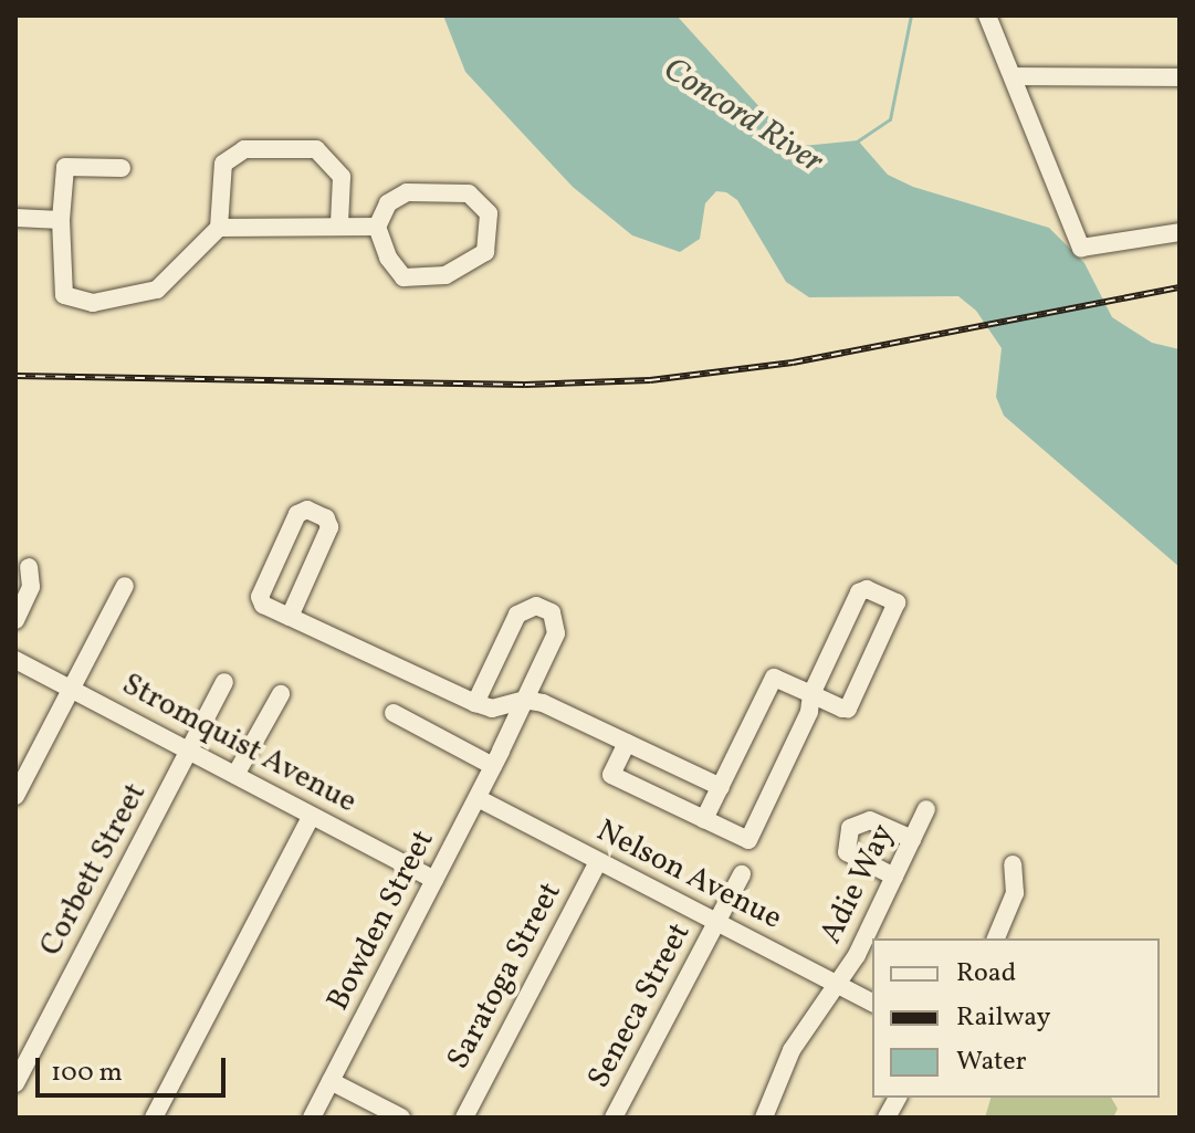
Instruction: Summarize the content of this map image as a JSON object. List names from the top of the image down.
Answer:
{
  "streets": {
    "street": [
      "Stromquist Avenue",
      "Corbett Street",
      "Nelson Avenue",
      "Adie Way",
      "Bowden Street",
      "Saratoga Street",
      "Seneca Street"
    ]
  },
  "crossings": [
    ["Stromquist Avenue", "Corbett Street"],
    ["Stromquist Avenue", "Bowden Street"],
    ["Nelson Avenue", "Adie Way"],
    ["Nelson Avenue", "Bowden Street"],
    ["Nelson Avenue", "Saratoga Street"],
    ["Nelson Avenue", "Seneca Street"]
  ],
  "water": ["Concord River"],
  "legend": ["Road", "Railway", "Water"],
  "scale_bar": "100 m"
}
